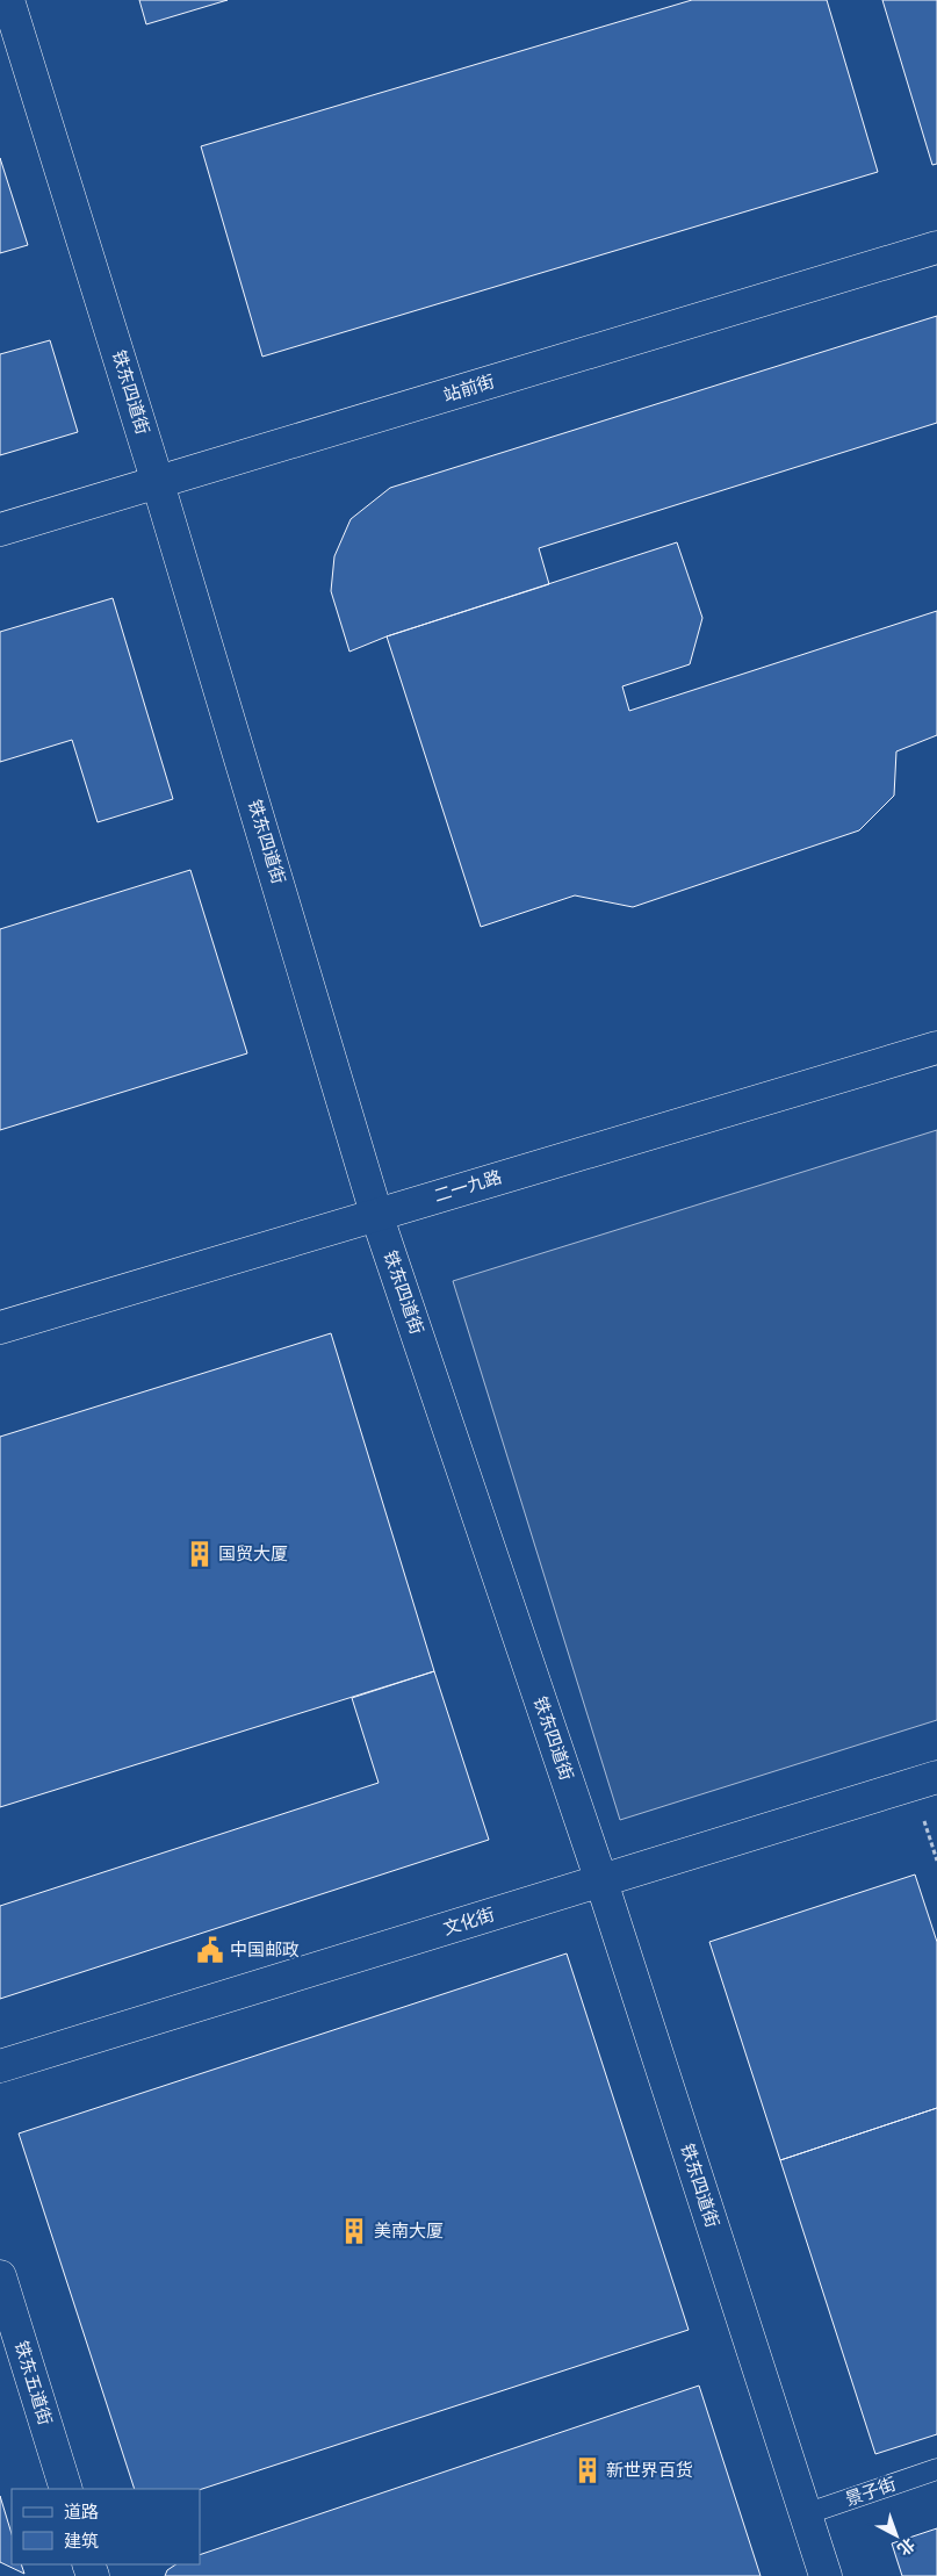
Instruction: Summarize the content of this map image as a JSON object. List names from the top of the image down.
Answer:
{
  "streets": {
    "street": [
      "站前街",
      "铁东四道街",
      "二一九路",
      "文化街",
      "铁东五道街"
    ],
    "lane": ["景子街"]
  },
  "crossings": [
    ["站前街", "铁东四道街"],
    ["铁东四道街", "二一九路"],
    ["铁东四道街", "文化街"],
    ["铁东四道街", "景子街"]
  ],
  "places": {
    "building": ["国贸大厦", "美南大厦", "新世界百货"],
    "public building": ["中国邮政"]
  },
  "legend": ["道路", "建筑"],
  "north": "bottom right"
}
